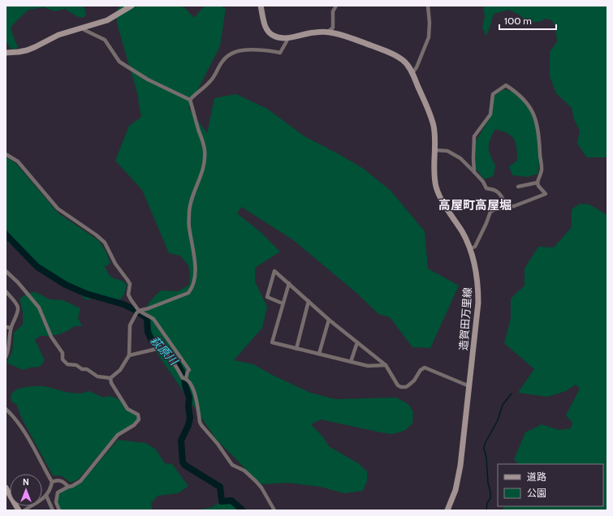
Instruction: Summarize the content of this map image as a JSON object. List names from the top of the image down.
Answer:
{
  "streets": {
    "main road": ["造賀田万里線"]
  },
  "districts": ["高屋町高屋堀"],
  "water": ["萩原川"],
  "legend": ["道路", "公園"],
  "scale_bar": "100 m",
  "north": "top"
}
